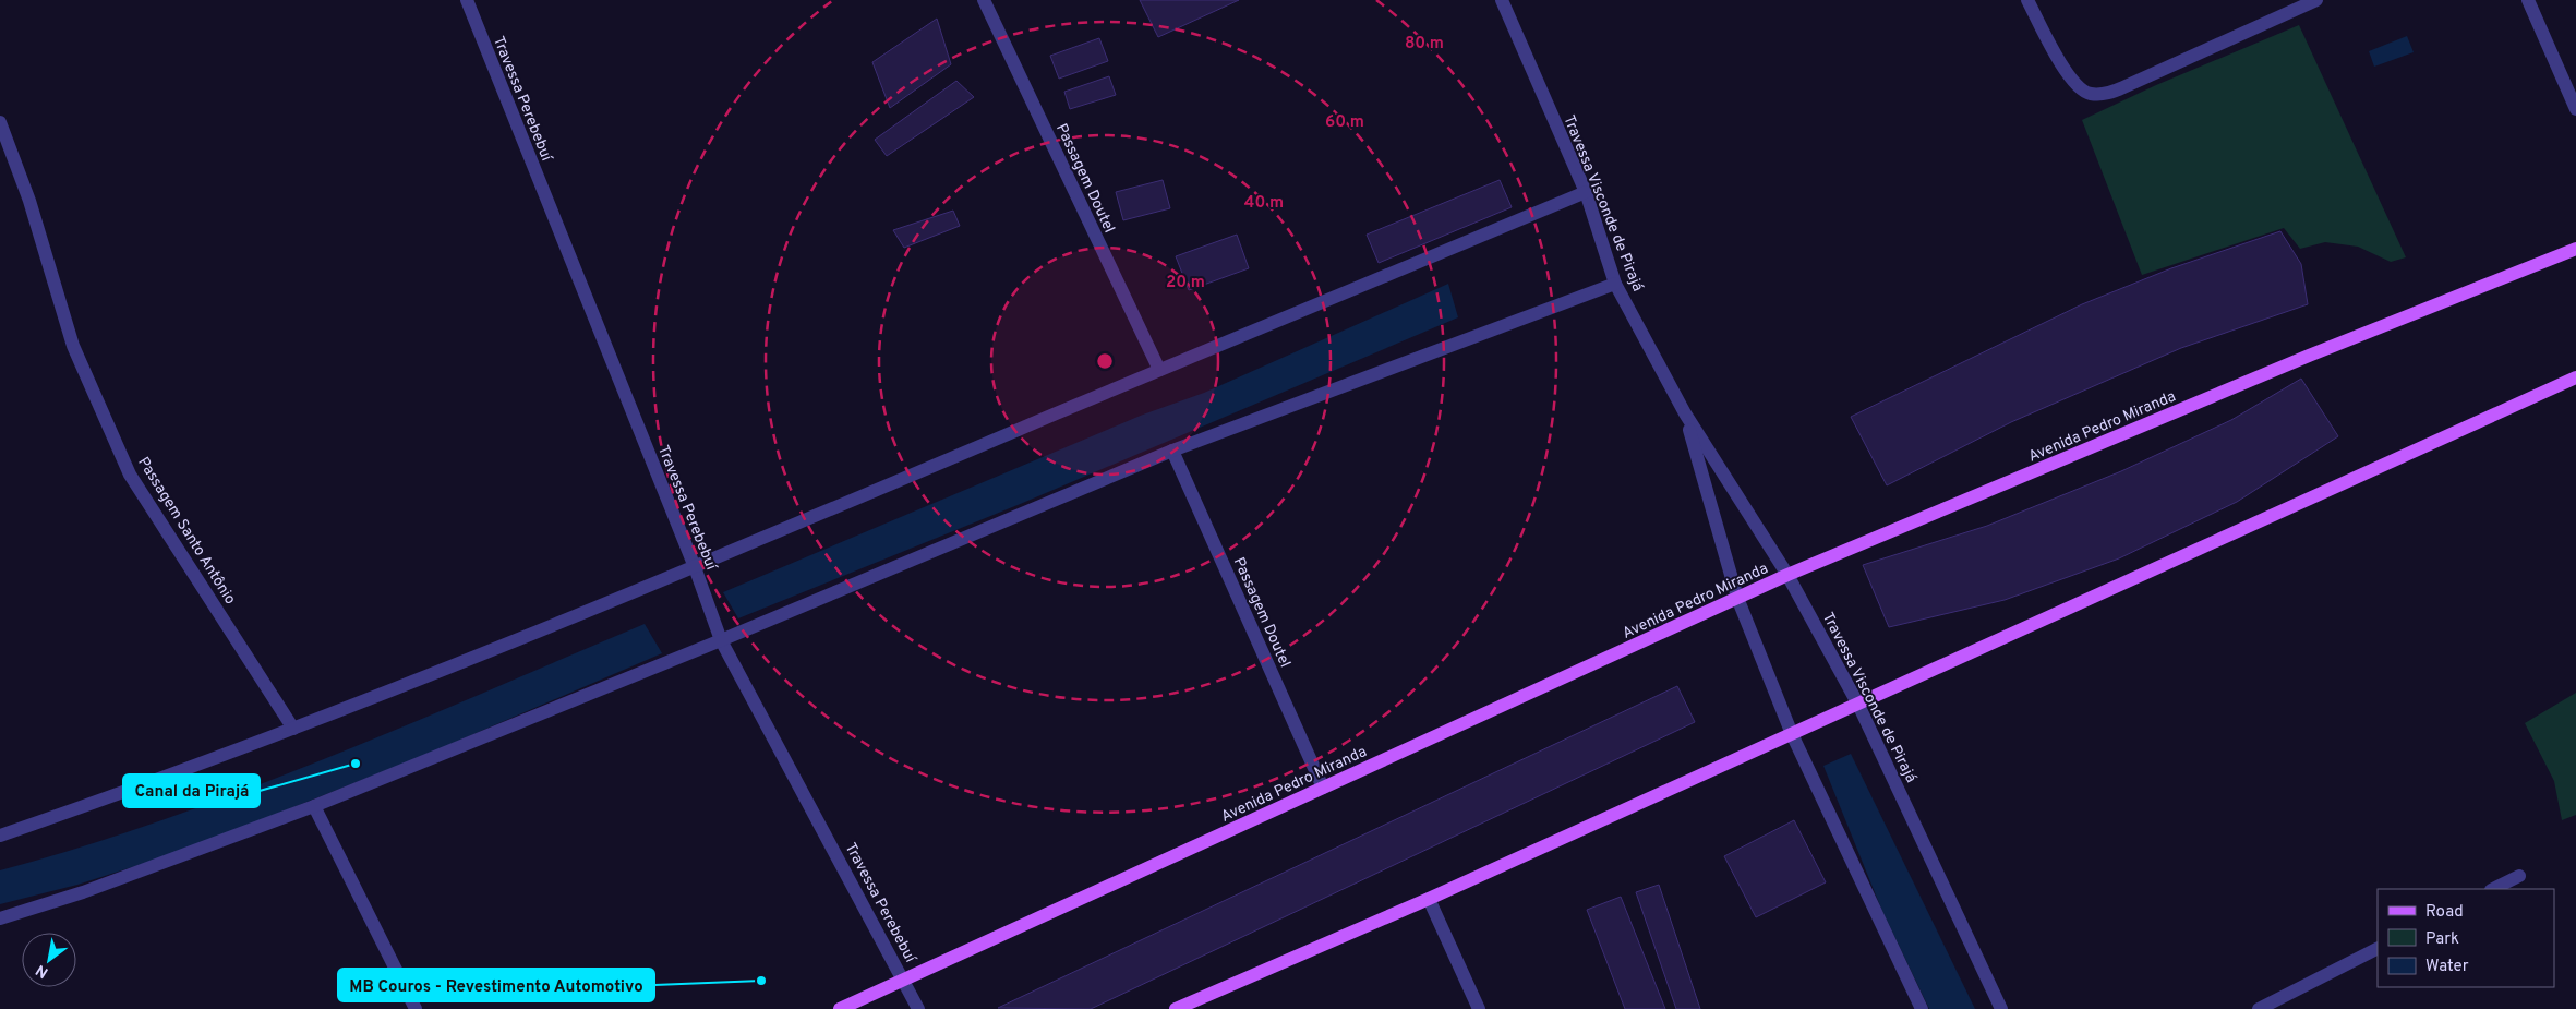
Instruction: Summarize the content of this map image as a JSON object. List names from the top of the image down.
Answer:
{
  "streets": {
    "main road": ["Avenida Pedro Miranda"],
    "street": [
      "Travessa Perebebuí",
      "Passagem Doutel",
      "Travessa Visconde de Pirajá",
      "Passagem Santo Antônio"
    ]
  },
  "crossings": [
    ["Travessa Perebebuí", "Avenida Pedro Miranda"],
    ["Passagem Doutel", "Avenida Pedro Miranda"],
    ["Travessa Visconde de Pirajá", "Avenida Pedro Miranda"]
  ],
  "places": ["Canal da Pirajá", "MB Couros - Revestimento Automotivo"],
  "legend": ["Road", "Park", "Water"],
  "north": "bottom left",
  "rings": [
    "80 m",
    "60 m",
    "40 m",
    "20 m"
  ]
}
